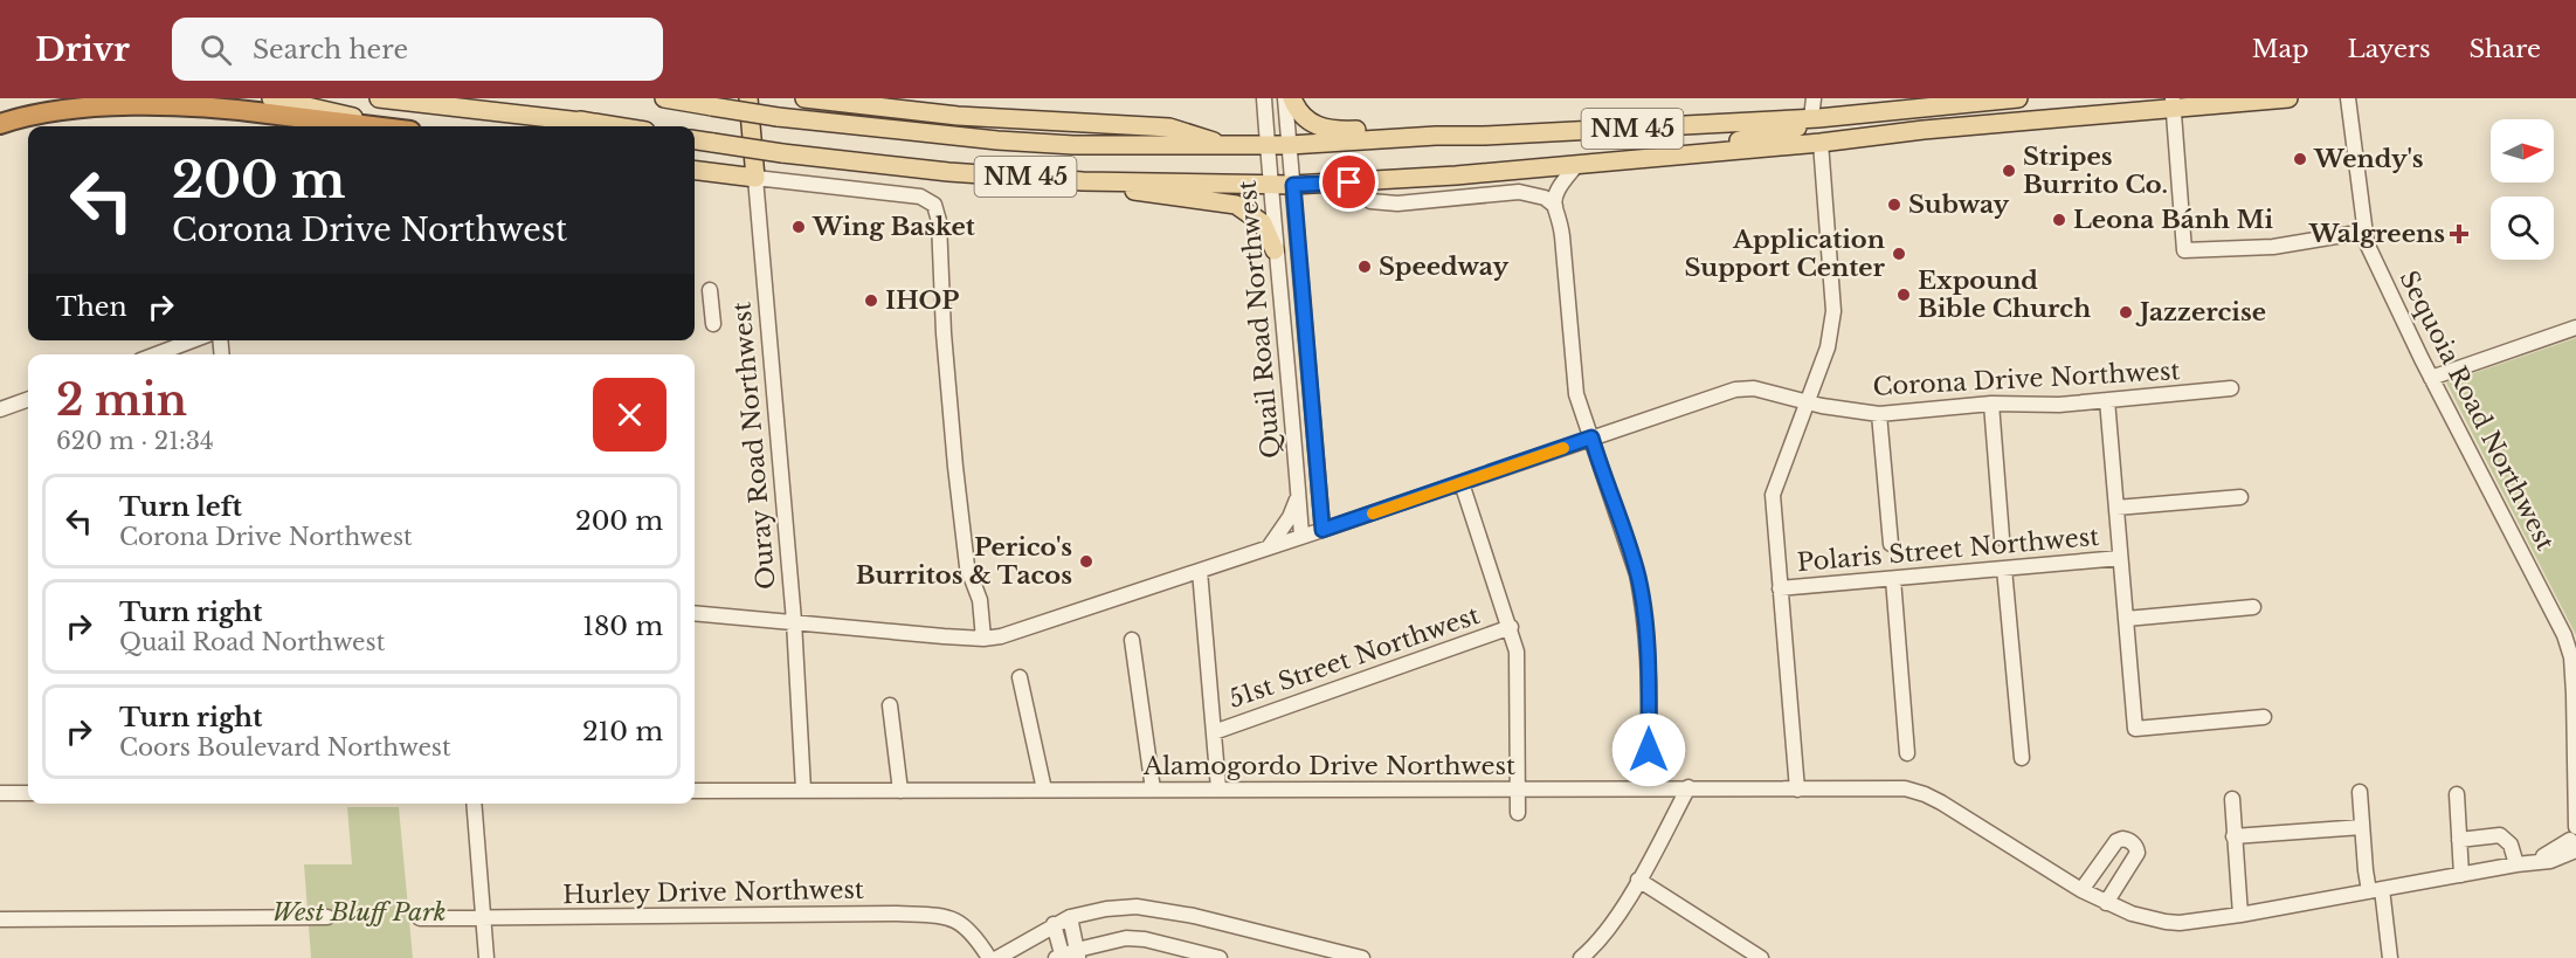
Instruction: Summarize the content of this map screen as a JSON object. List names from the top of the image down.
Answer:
{
  "streets": {
    "main road": ["NM 45", "Ouray Road Northwest"],
    "street": [
      "Quail Road Northwest",
      "Corona Drive Northwest",
      "Sequoia Road Northwest",
      "Polaris Street Northwest",
      "51st Street Northwest",
      "Alamogordo Drive Northwest",
      "Hurley Drive Northwest"
    ]
  },
  "crossings": [
    ["NM 45", "Quail Road Northwest"],
    ["Quail Road Northwest", "Corona Drive Northwest"],
    ["Corona Drive Northwest", "Ouray Road Northwest"],
    ["Sequoia Road Northwest", "Alamogordo Drive Northwest"],
    ["Ouray Road Northwest", "Alamogordo Drive Northwest"]
  ],
  "parks": ["West Bluff Park"],
  "places": {
    "other": [
      "Wendy's",
      "Stripes Burrito Co.",
      "Subway",
      "Leona Bánh Mi",
      "Wing Basket",
      "Application Support Center",
      "Speedway",
      "Expound Bible Church",
      "IHOP",
      "Jazzercise",
      "Perico's Burritos & Tacos"
    ],
    "health": ["Walgreens"]
  },
  "north": "right",
  "page": {
    "header": "Drivr",
    "search": "Search here",
    "nav": ["Map", "Layers", "Share"],
    "turn": ["200 m", "Corona Drive Northwest"],
    "then": "Then",
    "heading": ["2 min", "620 m · 21:34"],
    "list": [
      {
        "name": "Turn left",
        "note": "Corona Drive Northwest",
        "value": "200 m"
      },
      {
        "name": "Turn right",
        "note": "Quail Road Northwest",
        "value": "180 m"
      },
      {
        "name": "Turn right",
        "note": "Coors Boulevard Northwest",
        "value": "210 m"
      }
    ]
  }
}
